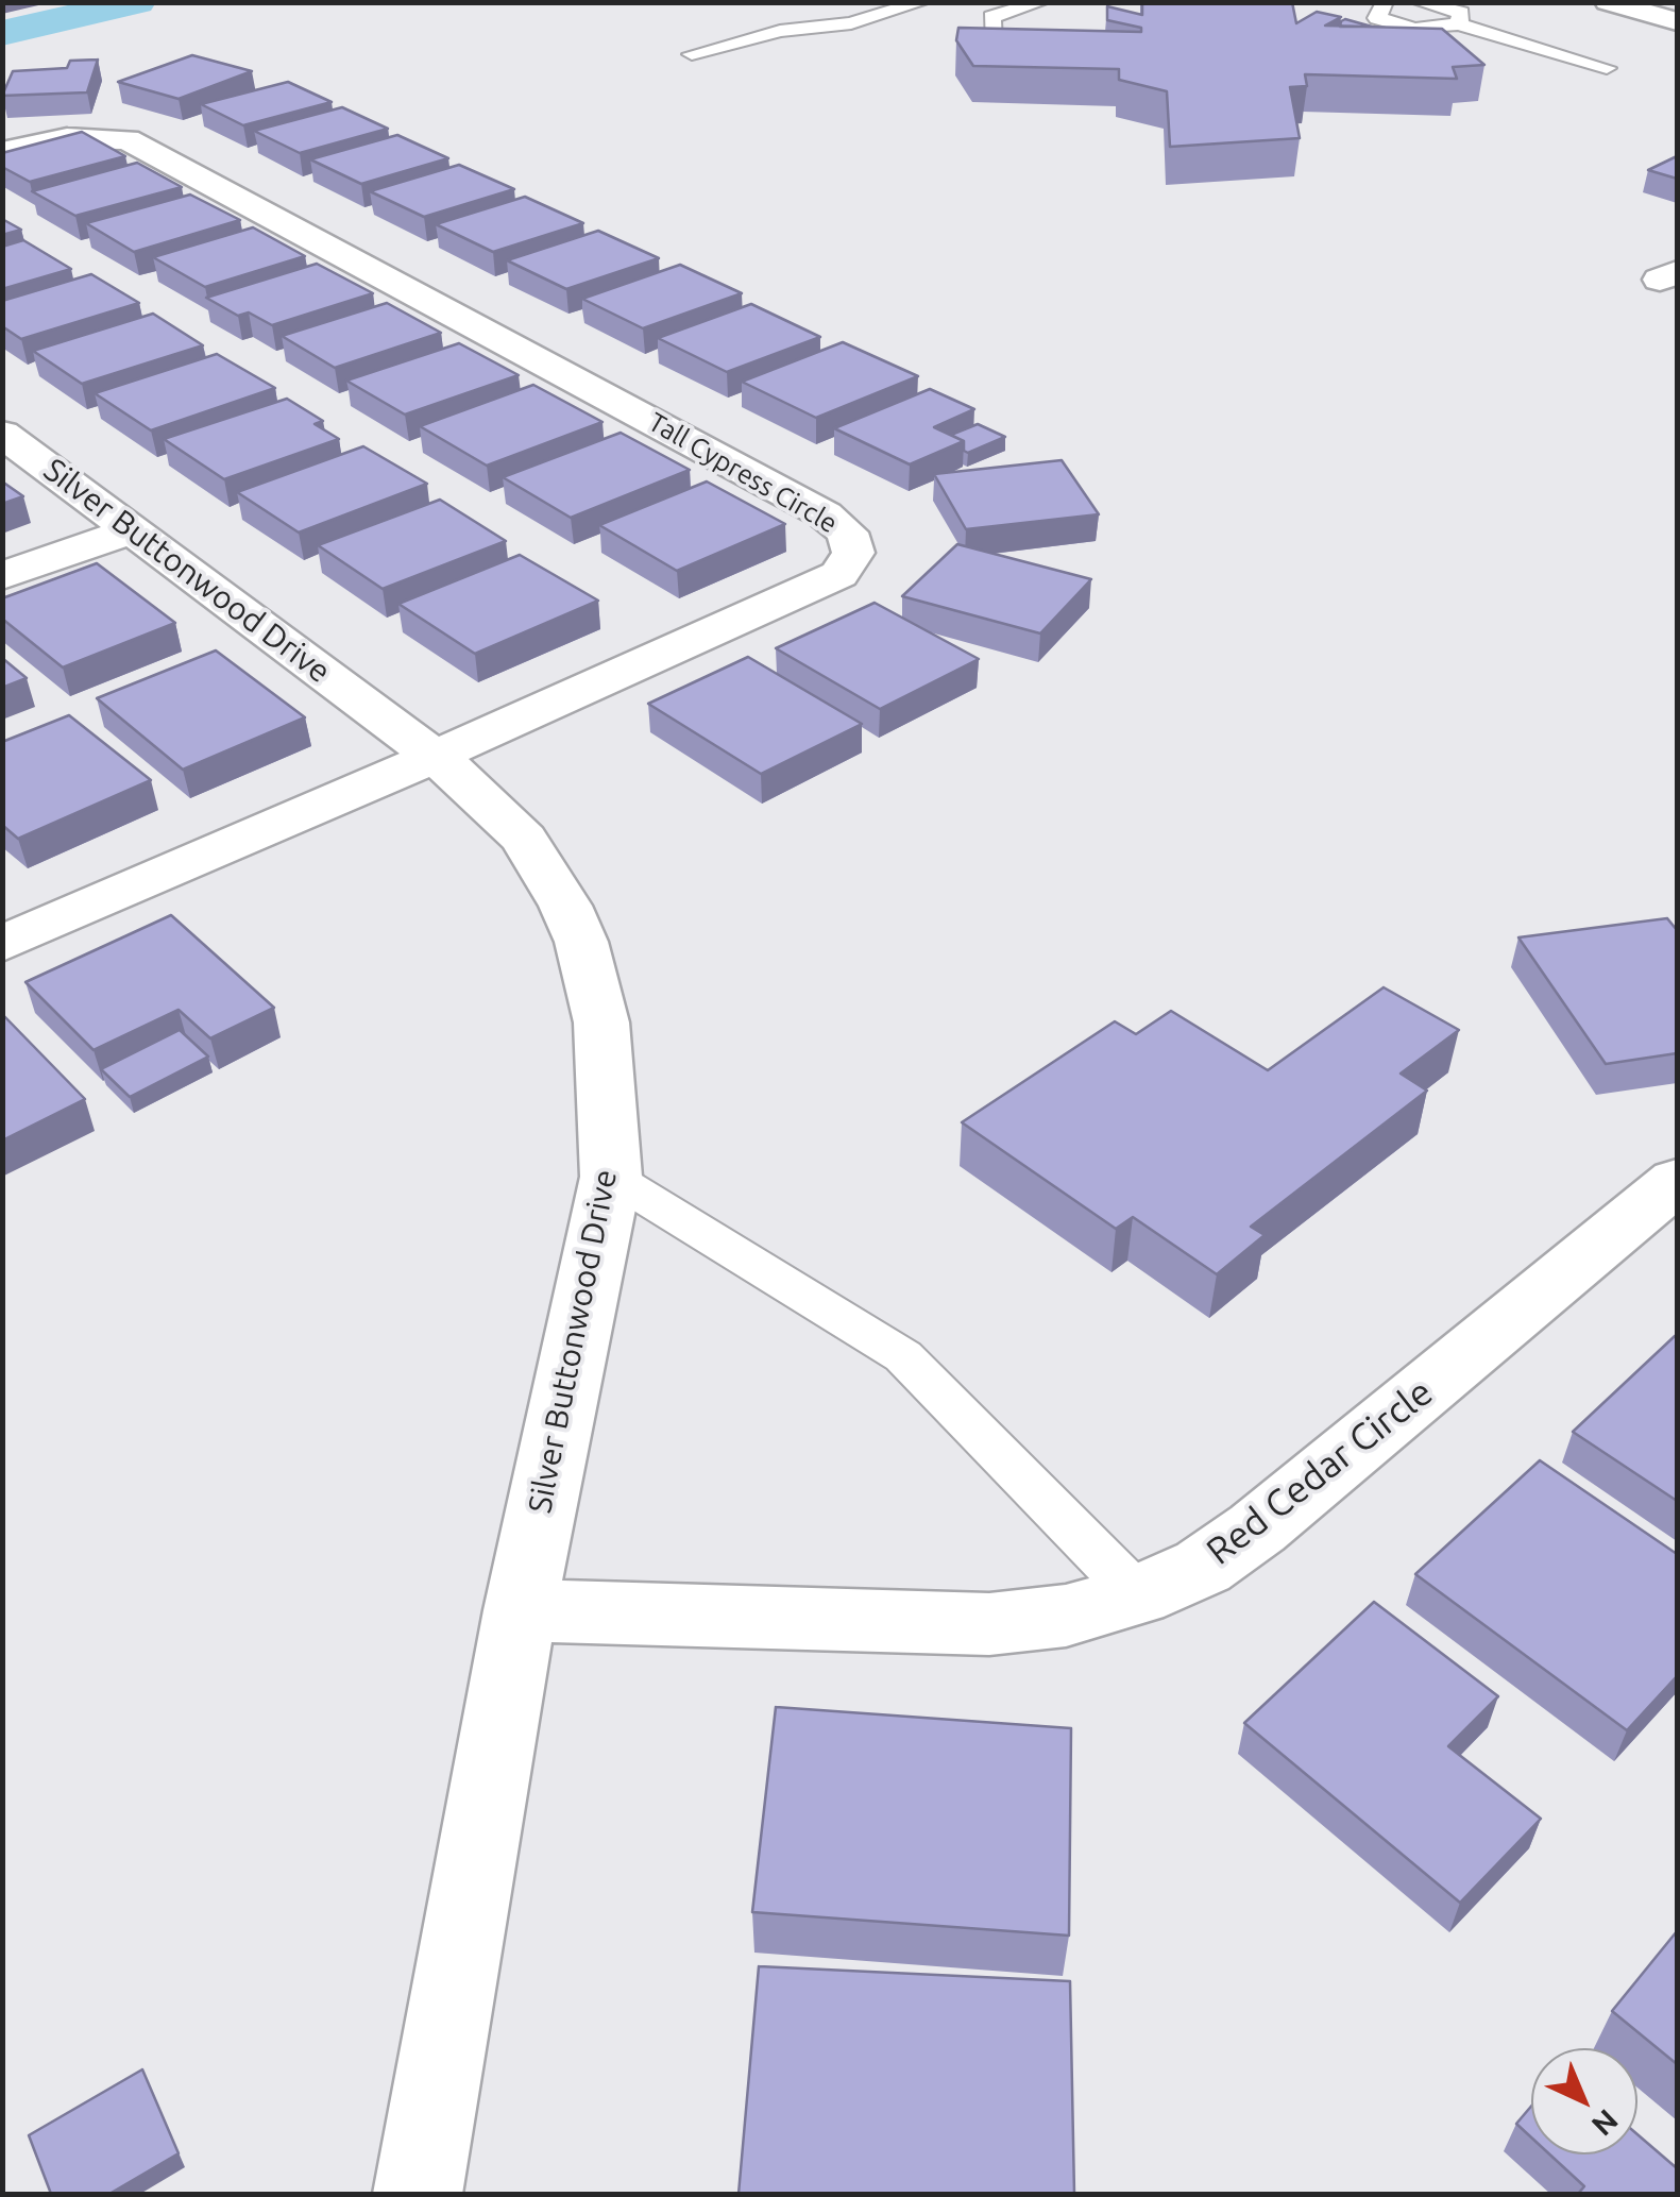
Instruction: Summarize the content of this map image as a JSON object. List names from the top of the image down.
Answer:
{
  "streets": {
    "street": ["Tall Cypress Circle", "Silver Buttonwood Drive", "Red Cedar Circle"]
  },
  "crossings": [
    ["Tall Cypress Circle", "Silver Buttonwood Drive"],
    ["Silver Buttonwood Drive", "Red Cedar Circle"]
  ],
  "north": "bottom right"
}
